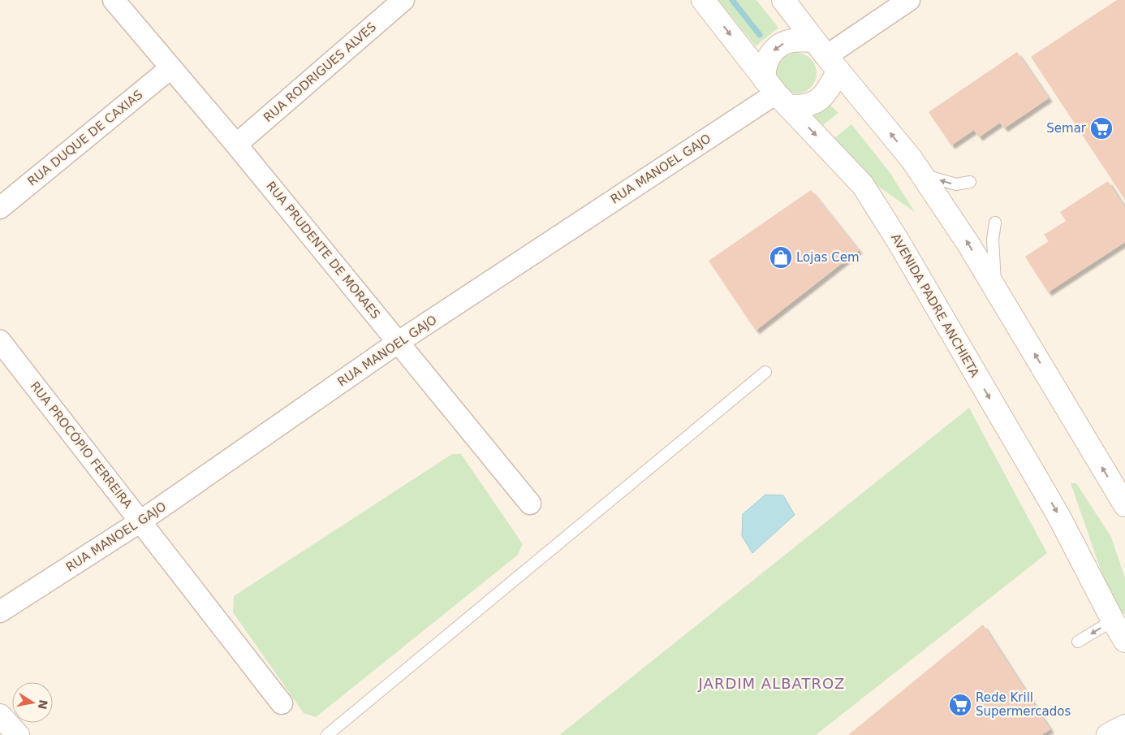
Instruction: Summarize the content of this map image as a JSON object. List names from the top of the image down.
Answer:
{
  "streets": {
    "main road": ["AVENIDA PADRE ANCHIETA"],
    "street": [
      "RUA RODRIGUES ALVES",
      "RUA DUQUE DE CAXIAS",
      "RUA MANOEL GAJO",
      "RUA PRUDENTE DE MORAES",
      "RUA PROCÓPIO FERREIRA"
    ]
  },
  "crossings": [
    ["RUA RODRIGUES ALVES", "RUA PRUDENTE DE MORAES"],
    ["RUA DUQUE DE CAXIAS", "RUA PRUDENTE DE MORAES"],
    ["RUA MANOEL GAJO", "RUA PRUDENTE DE MORAES"],
    ["RUA MANOEL GAJO", "AVENIDA PADRE ANCHIETA"],
    ["RUA MANOEL GAJO", "RUA PROCÓPIO FERREIRA"]
  ],
  "districts": ["JARDIM ALBATROZ"],
  "places": {
    "supermarket": ["Semar", "Rede Krill Supermercados"],
    "shop": ["Lojas Cem"]
  },
  "north": "right"
}
